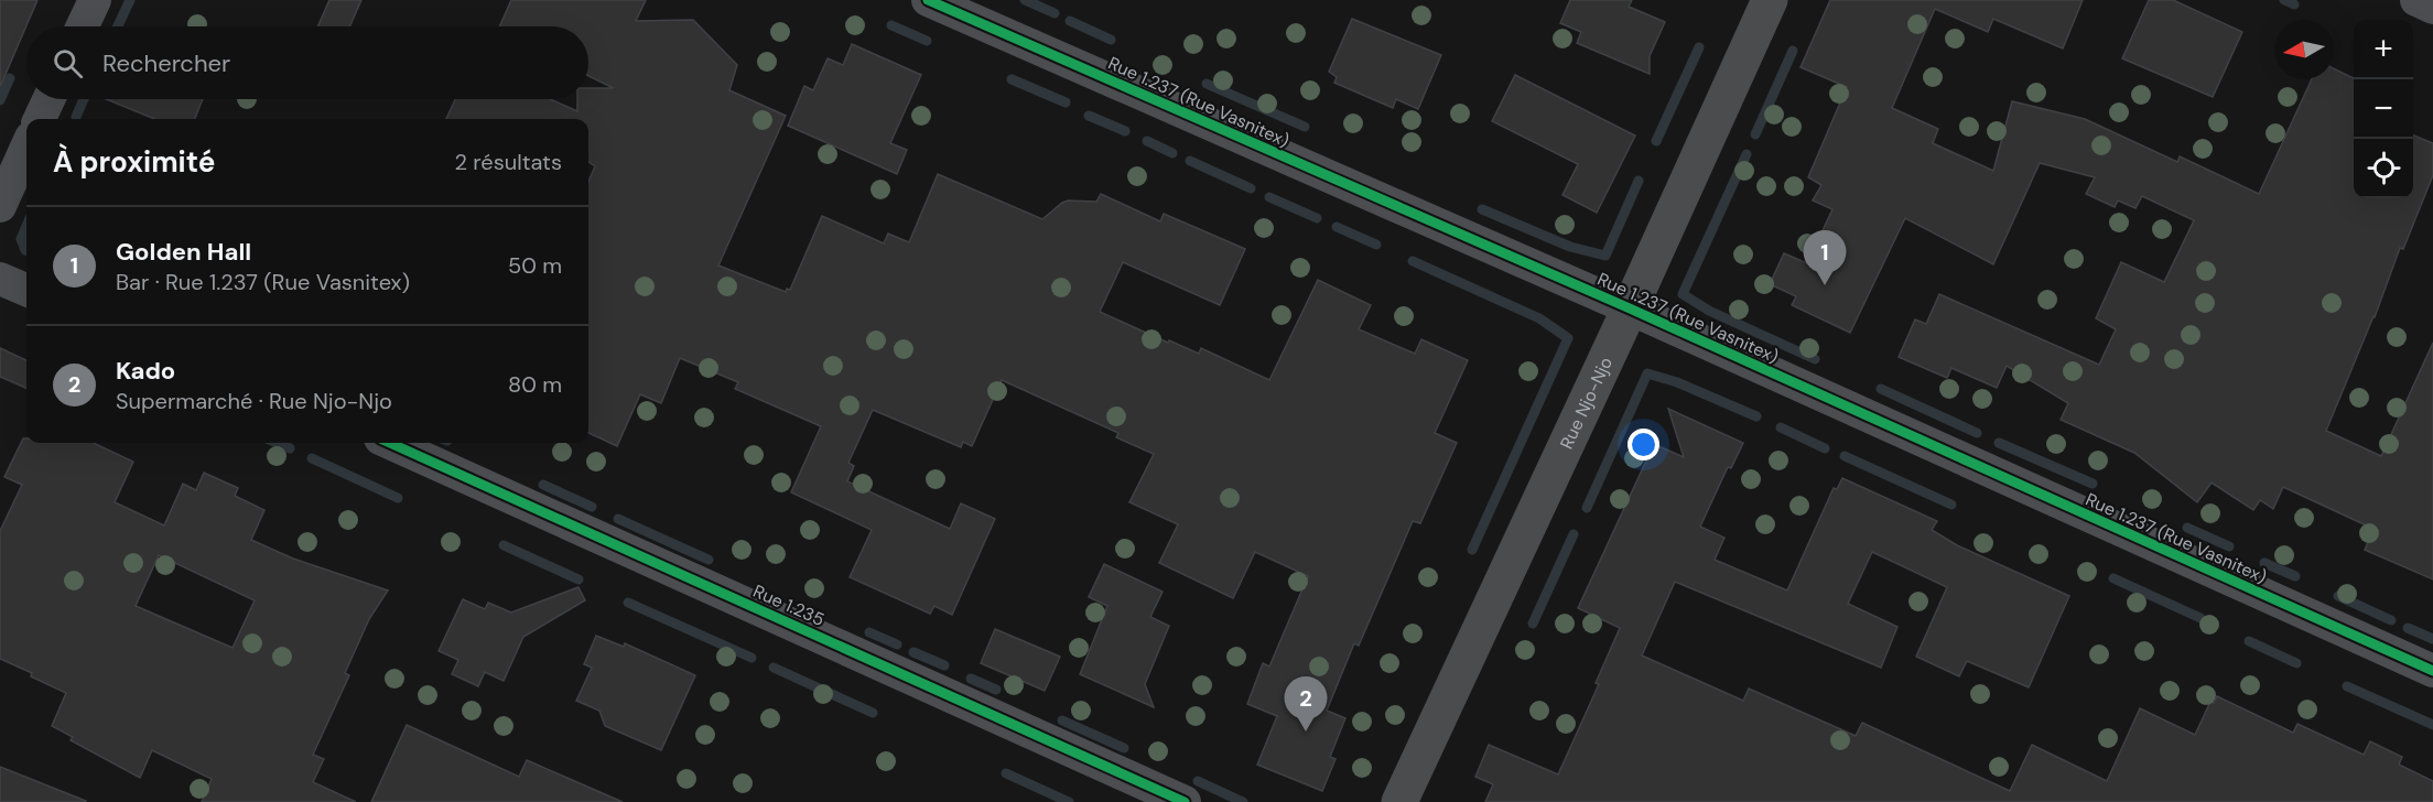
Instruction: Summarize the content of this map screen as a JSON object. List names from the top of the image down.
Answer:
{
  "streets": {
    "main road": ["Rue Njo-Njo"],
    "street": ["Rue 1.237 (Rue Vasnitex)", "Rue 1.235"]
  },
  "crossings": [
    ["Rue 1.237 (Rue Vasnitex)", "Rue Njo-Njo"]
  ],
  "north": "left",
  "page": {
    "map_buttons": ["+", "−"],
    "search": "Rechercher",
    "heading": ["À proximité", "2 résultats"],
    "list": [
      {
        "mark": "1",
        "name": "Golden Hall",
        "note": "Bar · Rue 1.237 (Rue Vasnitex)",
        "value": "50 m"
      },
      {
        "mark": "2",
        "name": "Kado",
        "note": "Supermarché · Rue Njo-Njo",
        "value": "80 m"
      }
    ],
    "pins": ["1", "2"]
  }
}
